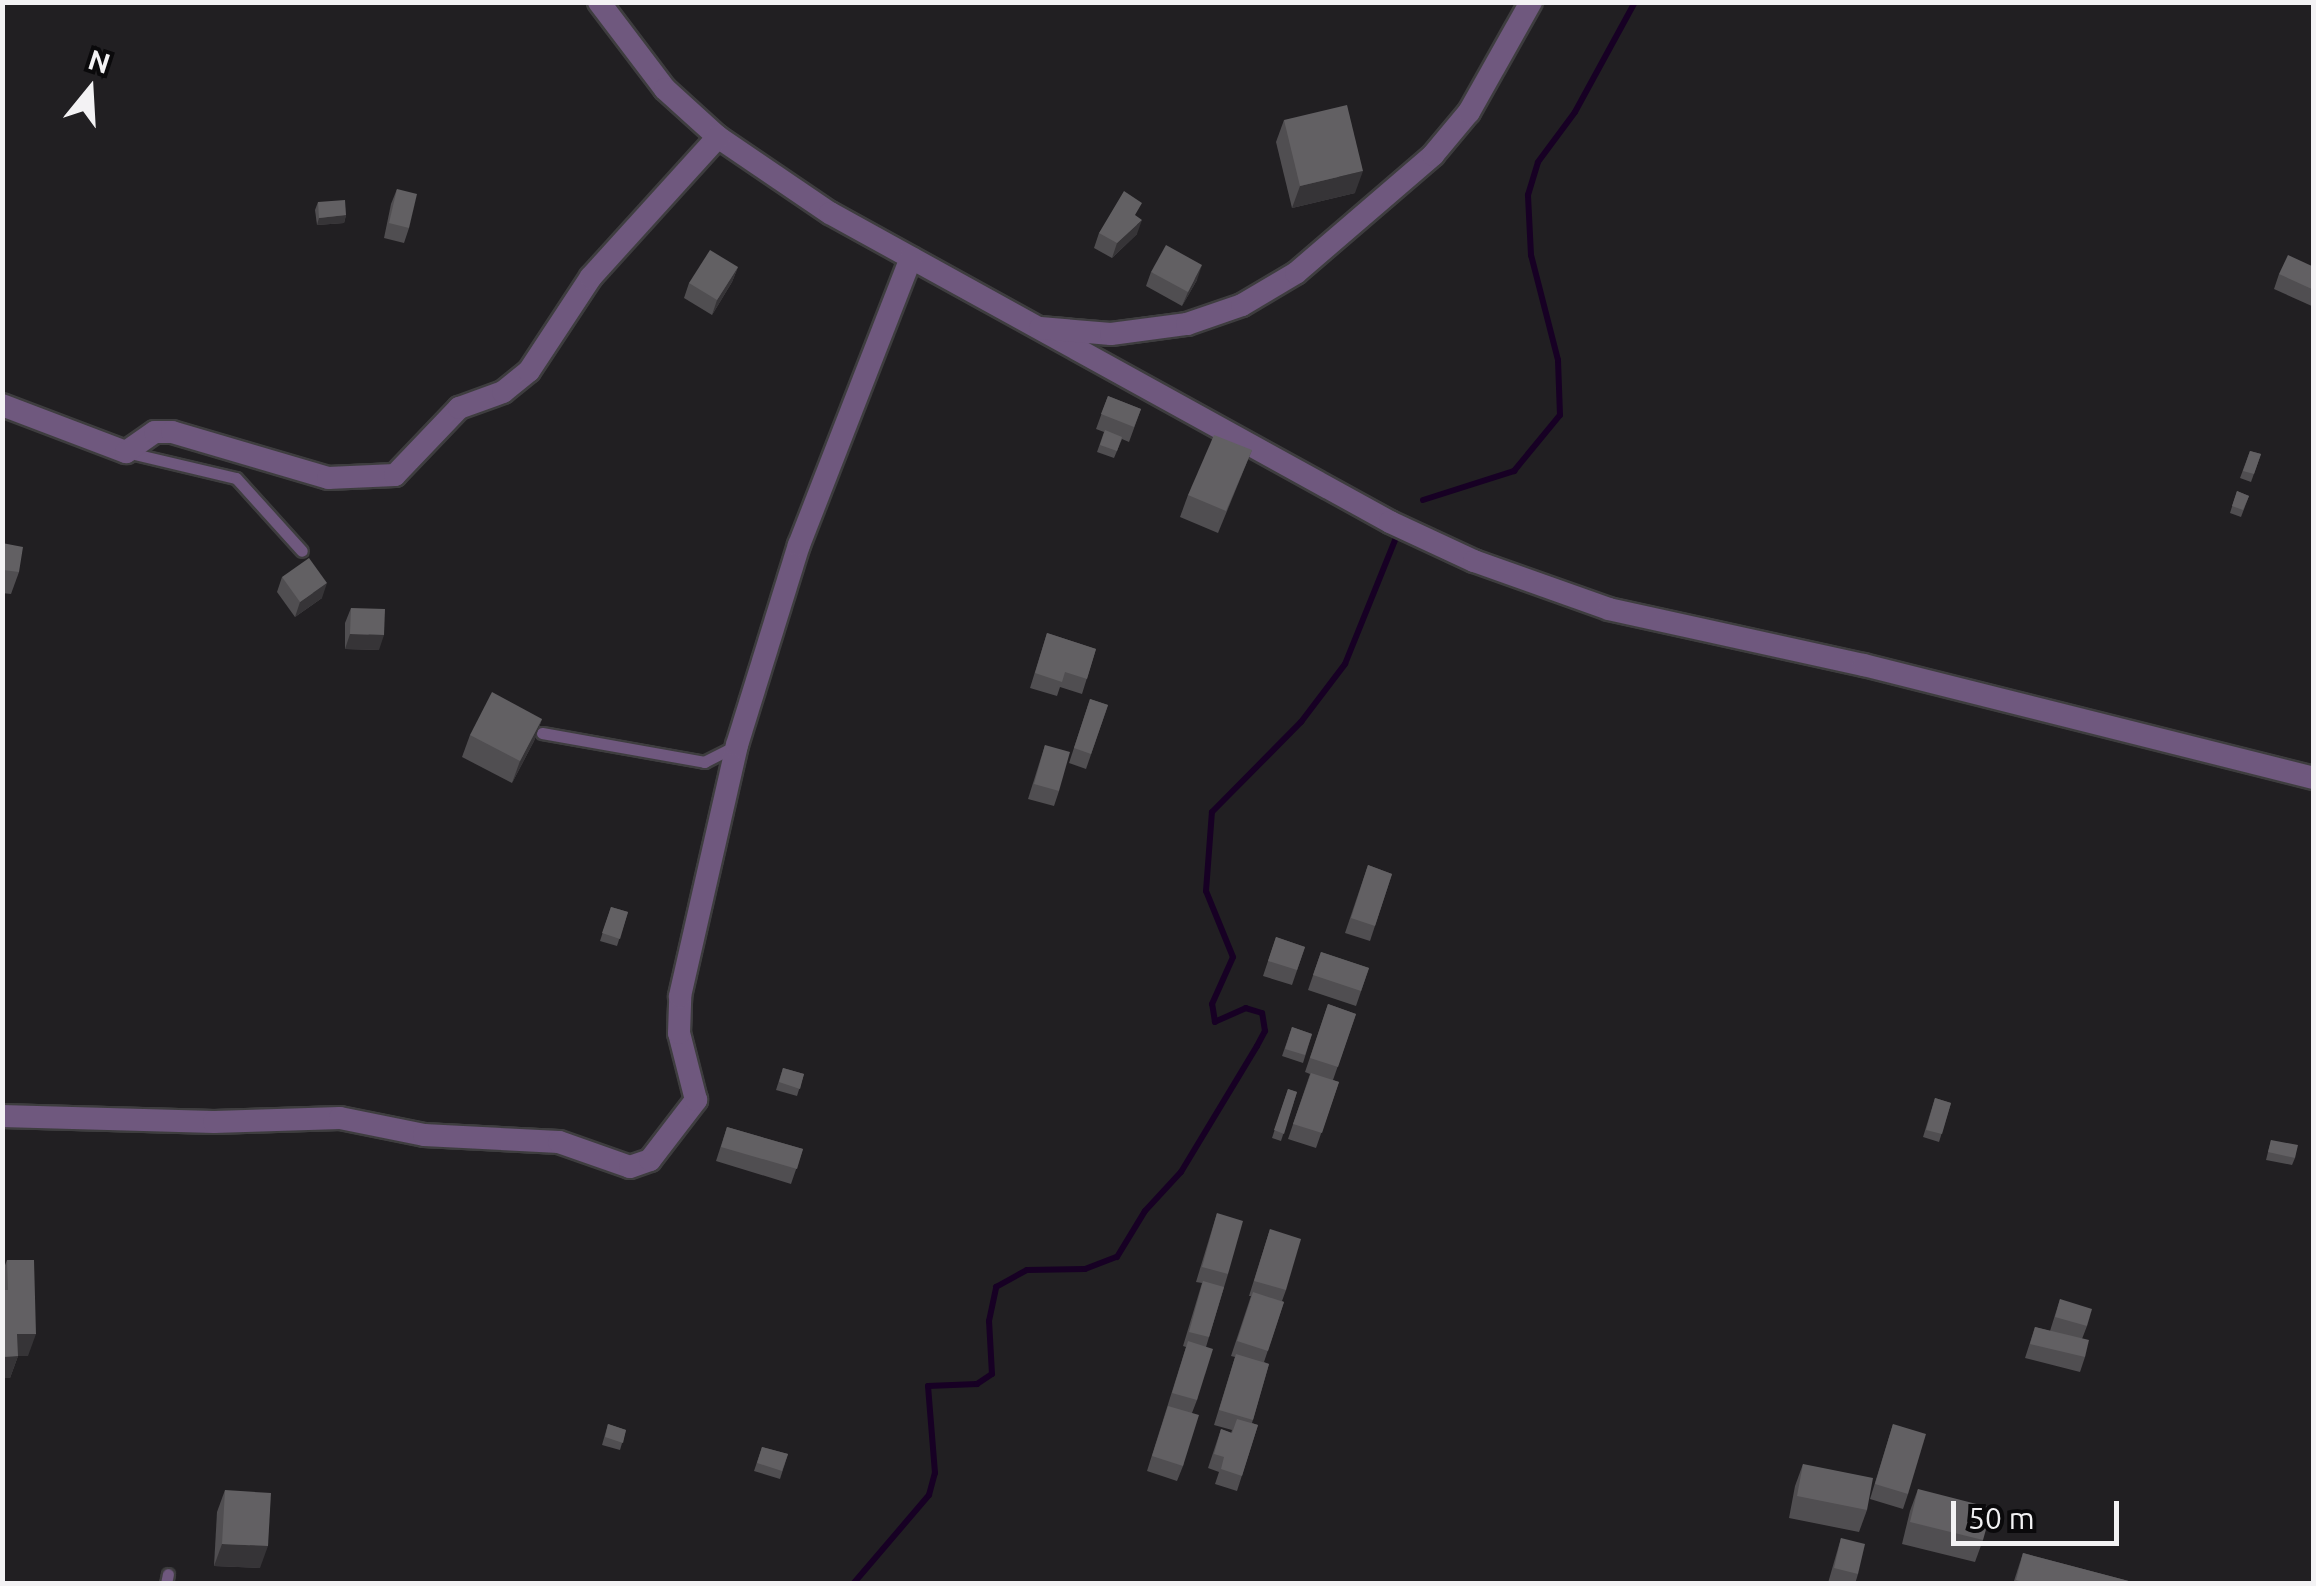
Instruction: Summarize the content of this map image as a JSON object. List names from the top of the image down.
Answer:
{
  "scale_bar": "50 m",
  "north": "top"
}
